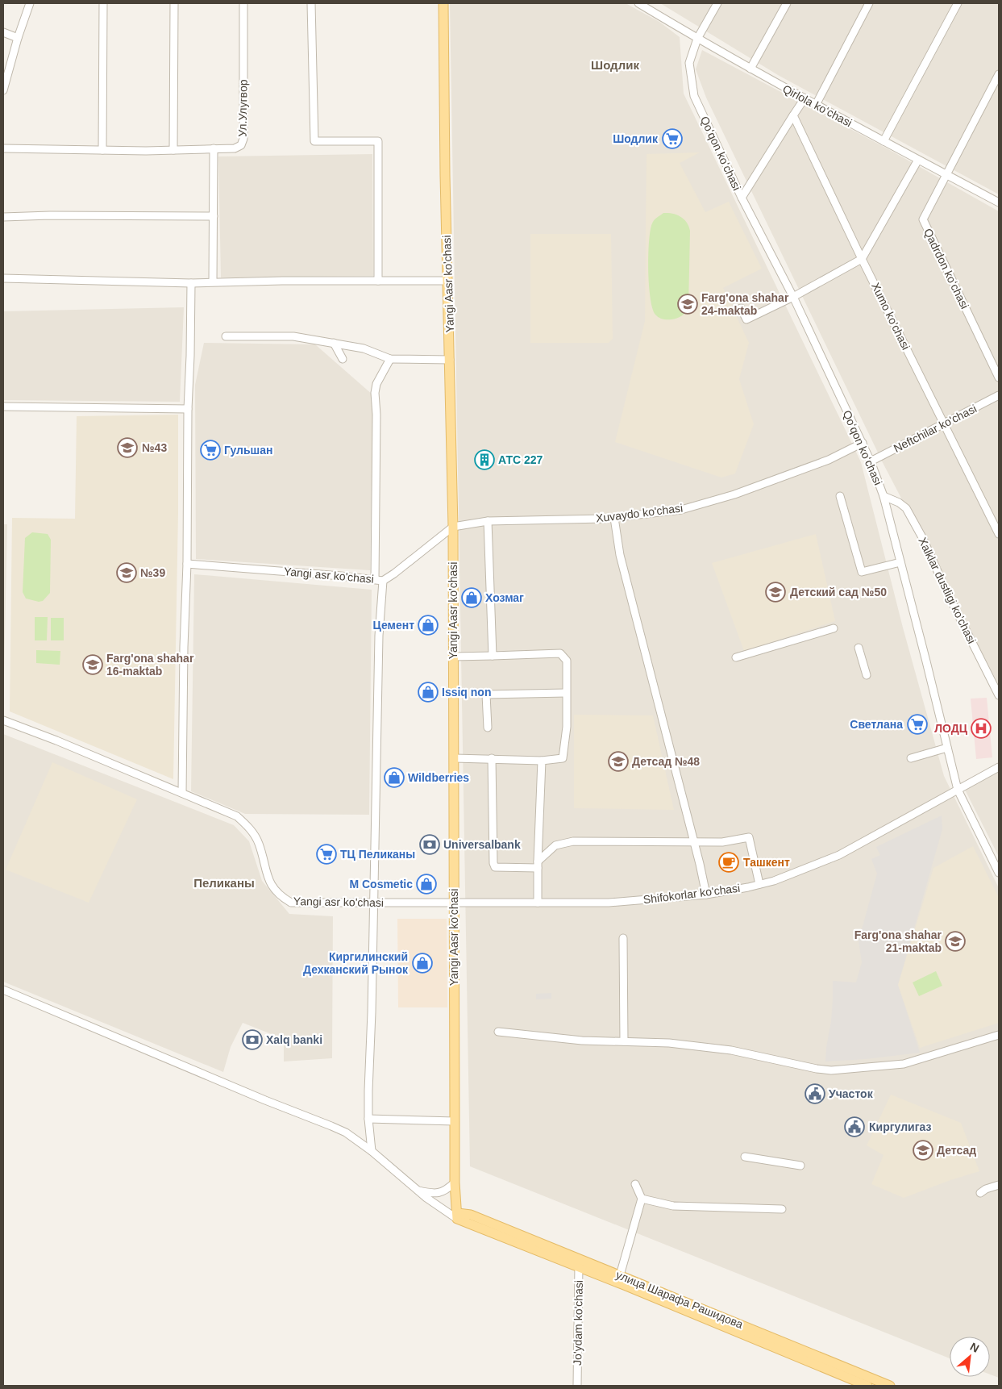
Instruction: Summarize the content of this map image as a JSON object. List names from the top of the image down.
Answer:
{
  "streets": {
    "main road": ["Yangi Aasr ko'chasi", "улица Шарафа Рашидова"],
    "street": [
      "Qirlola koʻchasi",
      "Ул.Улугвор",
      "Qoʻqon koʻchasi",
      "Qadrdon koʻchasi",
      "Xumo ko'chasi",
      "Neftchilar ko'chasi",
      "Xuvaydo ko'chasi",
      "Yangi asr ko'chasi",
      "Xalklar dustligi ko'chasi",
      "Shifokorlar ko'chasi",
      "Jo'ydam ko'chasi"
    ]
  },
  "crossings": [
    ["Qirlola koʻchasi", "Qoʻqon koʻchasi"],
    ["Qirlola koʻchasi", "Qadrdon koʻchasi"],
    ["Qoʻqon koʻchasi", "Neftchilar ko'chasi"],
    ["Qoʻqon koʻchasi", "Xuvaydo ko'chasi"],
    ["Qoʻqon koʻchasi", "Xalklar dustligi ko'chasi"],
    ["Qoʻqon koʻchasi", "Shifokorlar ko'chasi"],
    ["Yangi Aasr ko'chasi", "Xuvaydo ko'chasi"],
    ["Yangi Aasr ko'chasi", "Yangi asr ko'chasi"],
    ["Yangi Aasr ko'chasi", "Shifokorlar ko'chasi"],
    ["Yangi Aasr ko'chasi", "улица Шарафа Рашидова"],
    ["Xumo ko'chasi", "Neftchilar ko'chasi"],
    ["Xuvaydo ko'chasi", "Yangi asr ko'chasi"],
    ["Yangi asr ko'chasi", "Shifokorlar ko'chasi"],
    ["улица Шарафа Рашидова", "Jo'ydam ko'chasi"]
  ],
  "districts": ["Шодлик", "Пеликаны"],
  "places": {
    "supermarket": [
      "Шодлик",
      "Гульшан",
      "Светлана",
      "ТЦ Пеликаны"
    ],
    "school or university": [
      "Farg'ona shahar 24-maktab",
      "№43",
      "№39",
      "Детский сад №50",
      "Farg'ona shahar 16-maktab",
      "Детсад №48",
      "Farg'ona shahar 21-maktab",
      "Детсад"
    ],
    "building": ["АТС 227"],
    "shop": [
      "Хозмаг",
      "Цемент",
      "Issiq non",
      "Wildberries",
      "M Cosmetic",
      "Киргилинский Дехканский Рынок"
    ],
    "hospital": ["ЛОДЦ"],
    "bank": ["Universalbank", "Xalq banki"],
    "cafe": ["Ташкент"],
    "public building": ["Участок", "Киргулигаз"]
  },
  "north": "top right"
}
